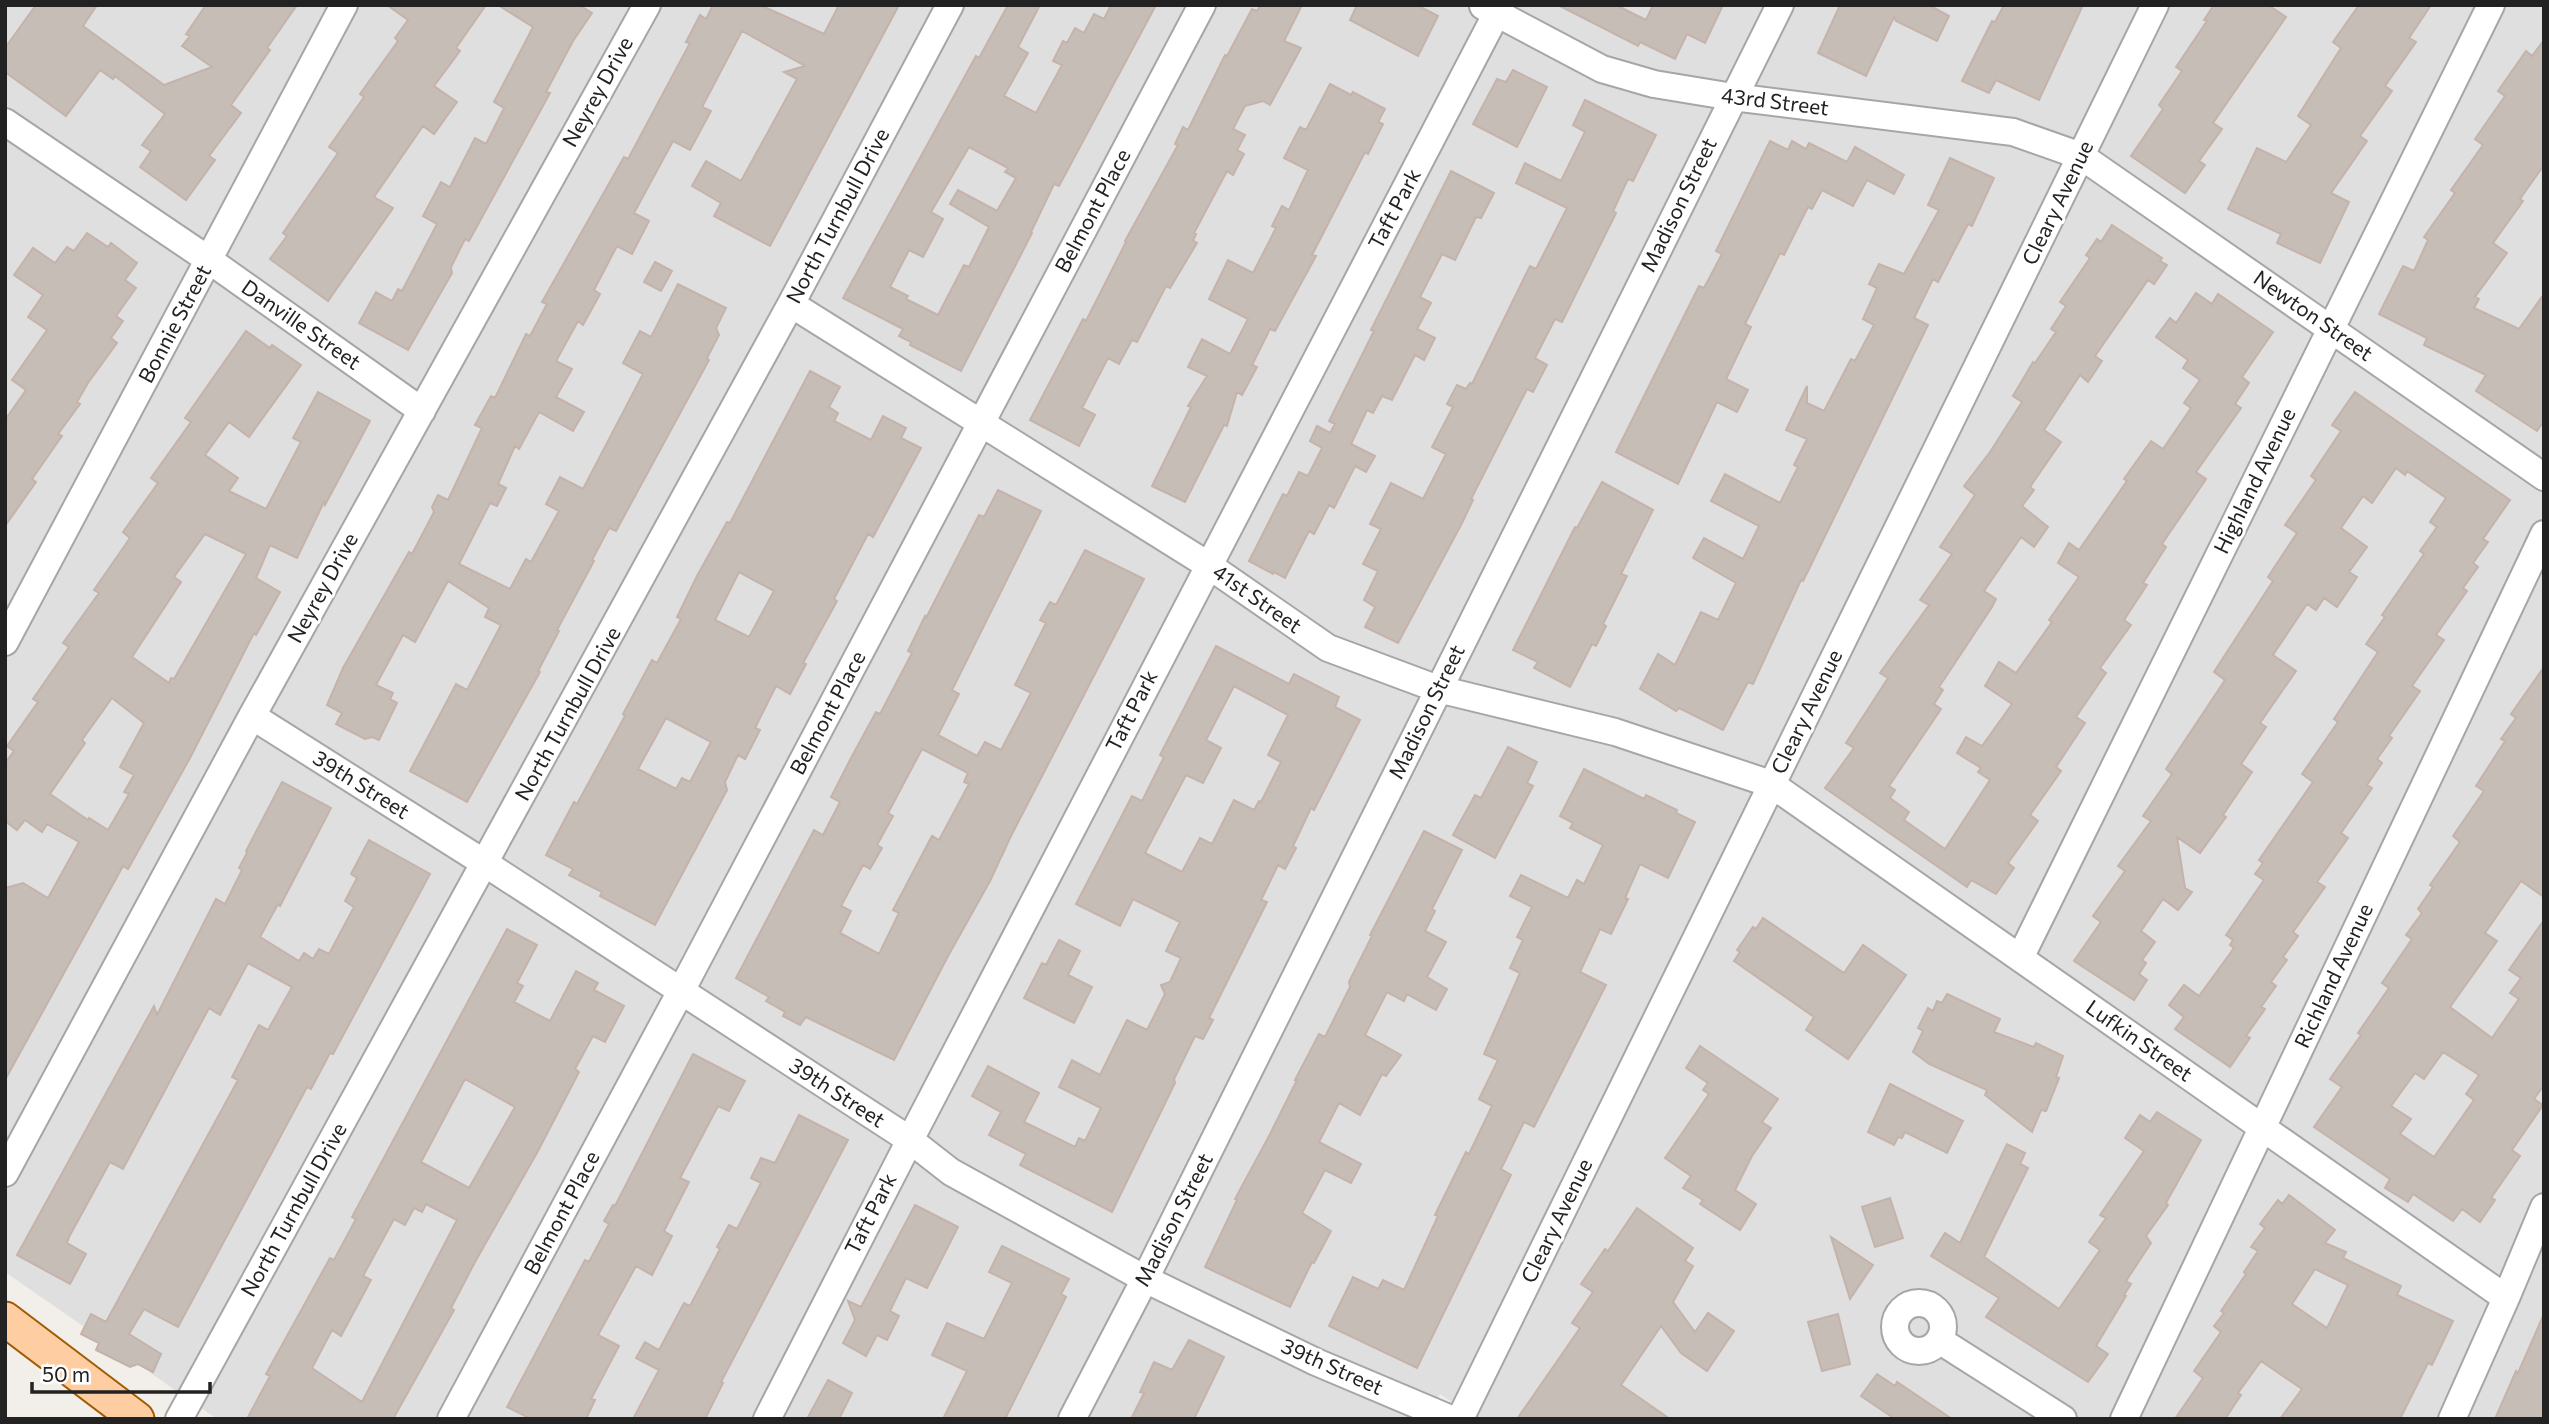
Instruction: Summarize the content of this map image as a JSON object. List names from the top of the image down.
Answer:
{
  "streets": {
    "street": [
      "Neyrey Drive",
      "43rd Street",
      "Cleary Avenue",
      "Madison Street",
      "Taft Park",
      "Belmont Place",
      "North Turnbull Drive",
      "Newton Street",
      "Bonnie Street",
      "Danville Street",
      "Highland Avenue",
      "41st Street",
      "39th Street",
      "Richland Avenue",
      "Lufkin Street"
    ]
  },
  "crossings": [
    ["Neyrey Drive", "Danville Street"],
    ["Neyrey Drive", "39th Street"],
    ["43rd Street", "Cleary Avenue"],
    ["43rd Street", "Madison Street"],
    ["43rd Street", "Taft Park"],
    ["43rd Street", "Newton Street"],
    ["Cleary Avenue", "Newton Street"],
    ["Cleary Avenue", "41st Street"],
    ["Cleary Avenue", "Lufkin Street"],
    ["Madison Street", "41st Street"],
    ["Madison Street", "39th Street"],
    ["Taft Park", "41st Street"],
    ["Taft Park", "39th Street"],
    ["Belmont Place", "41st Street"],
    ["Belmont Place", "39th Street"],
    ["North Turnbull Drive", "41st Street"],
    ["North Turnbull Drive", "39th Street"],
    ["Newton Street", "Highland Avenue"],
    ["Bonnie Street", "Danville Street"],
    ["Highland Avenue", "Lufkin Street"],
    ["41st Street", "Lufkin Street"],
    ["Richland Avenue", "Lufkin Street"]
  ],
  "scale_bar": "50 m"
}
